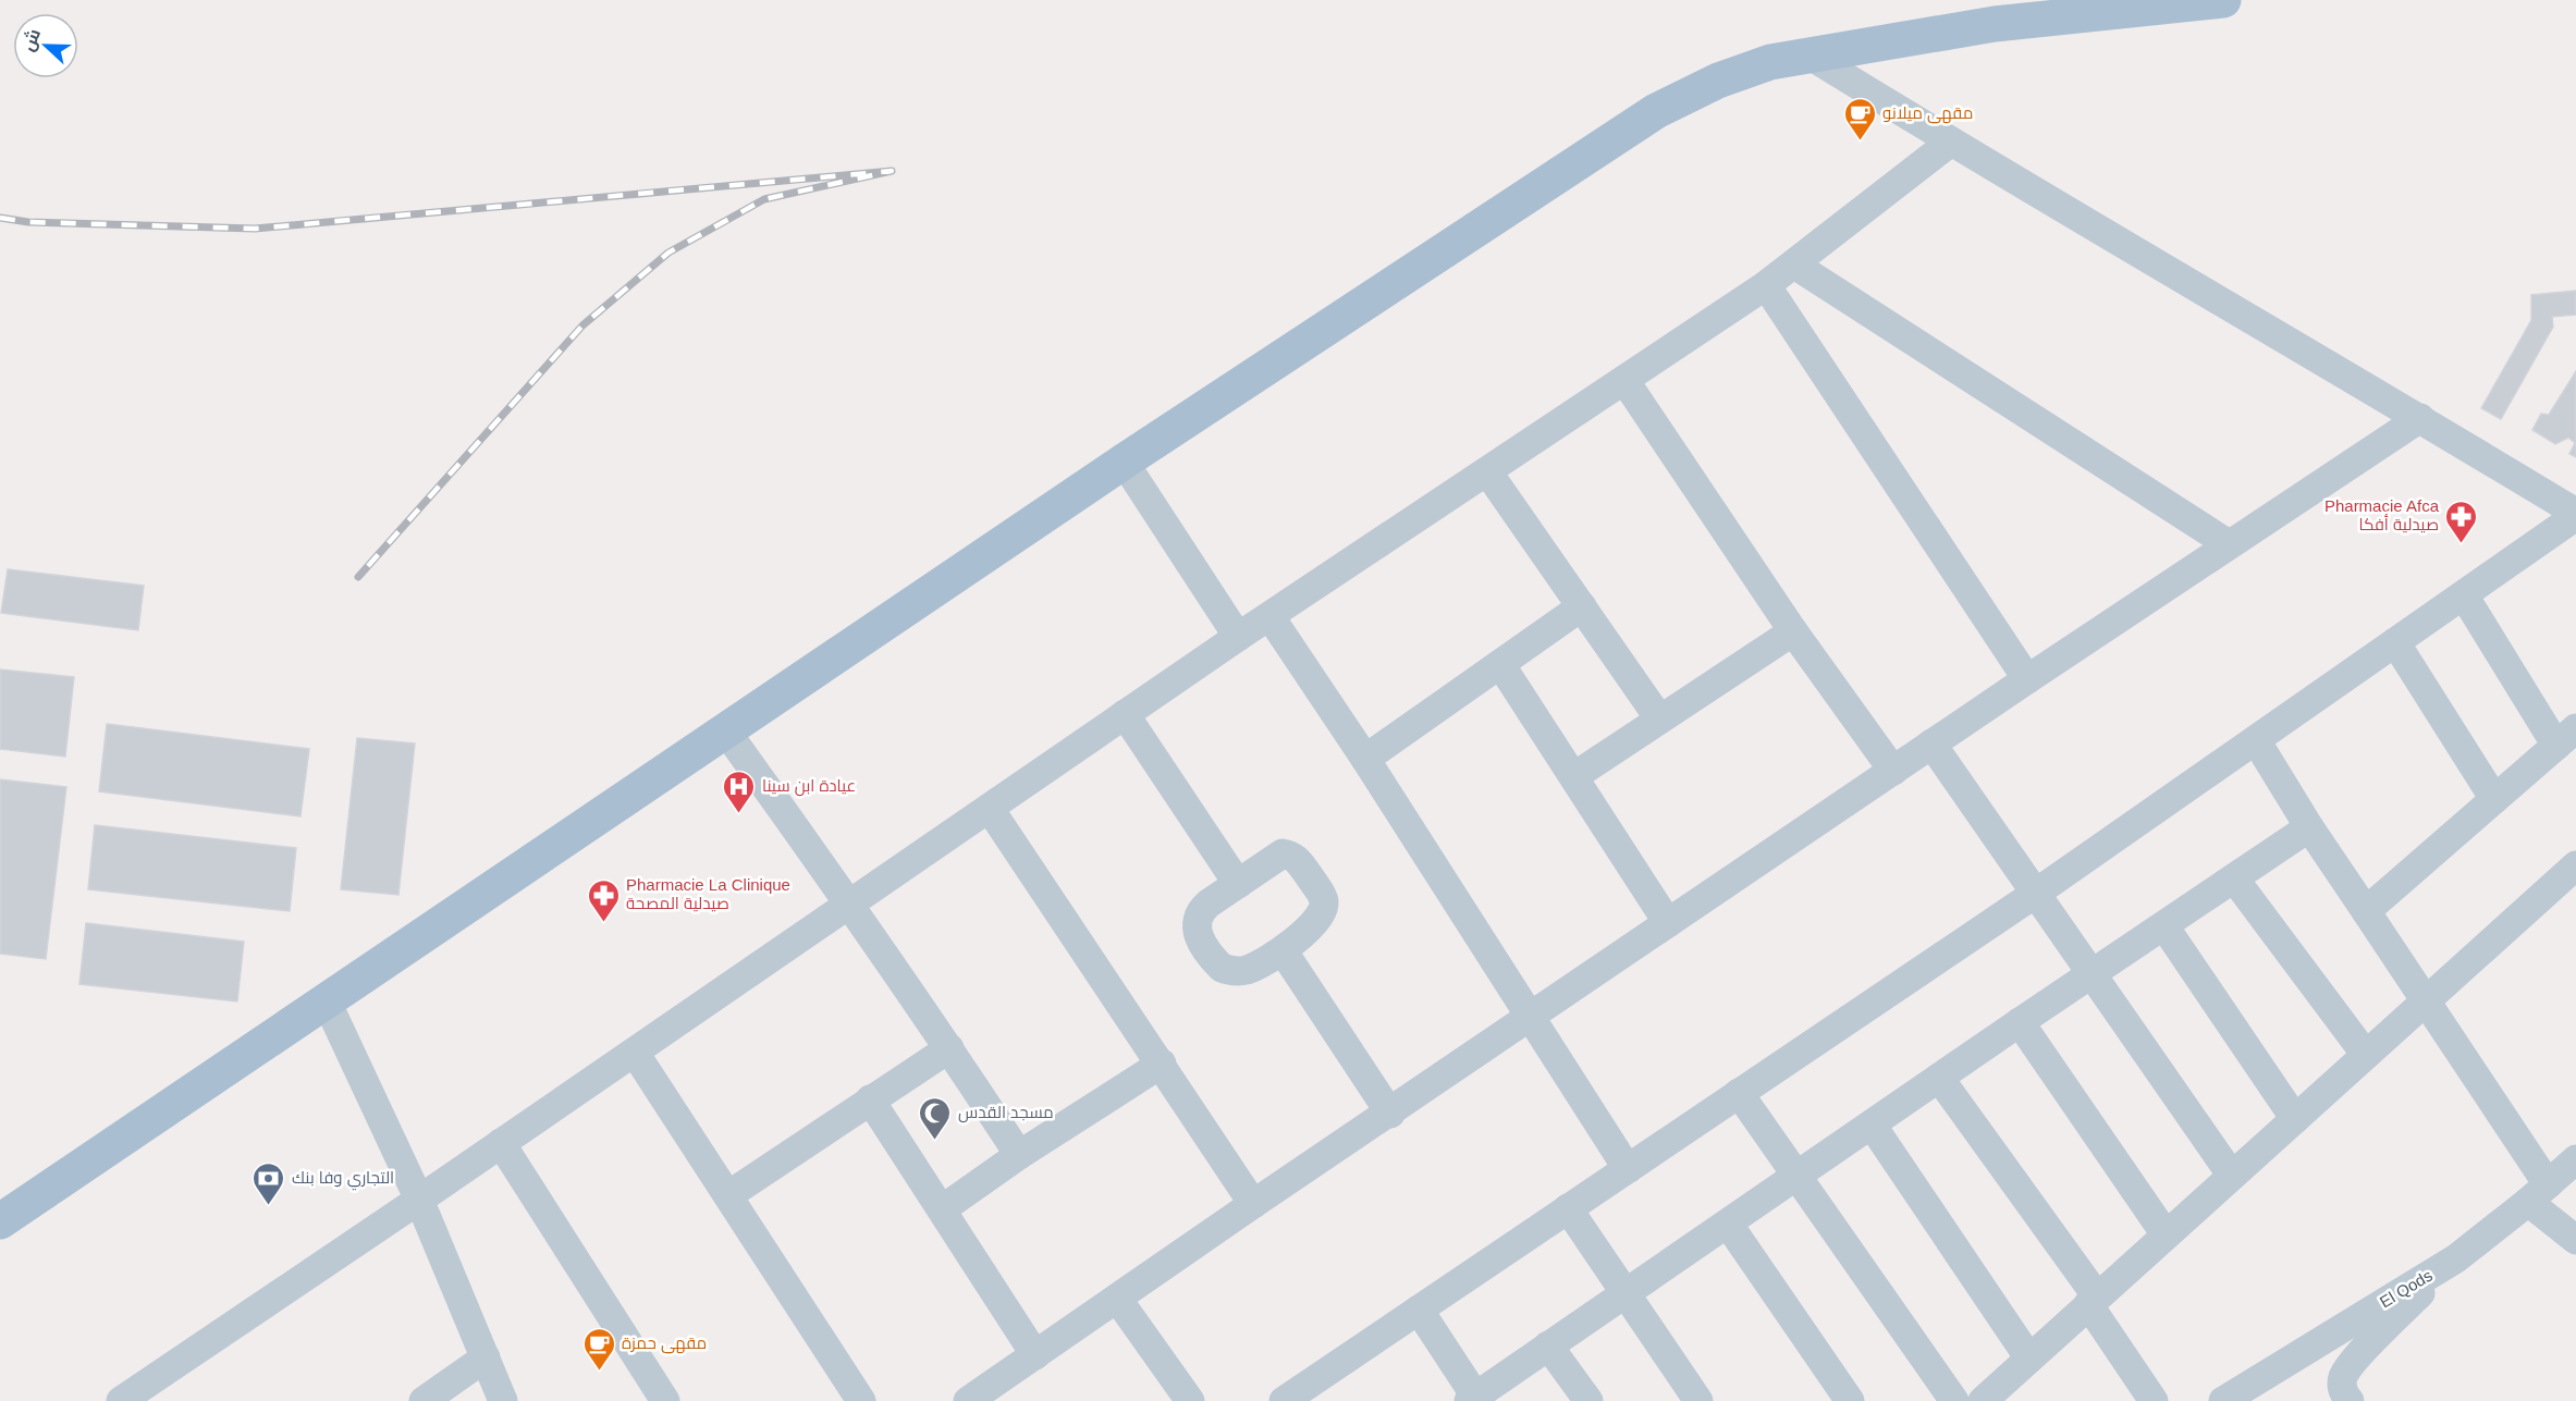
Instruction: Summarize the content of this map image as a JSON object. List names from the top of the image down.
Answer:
{
  "streets": {
    "street": ["El Qods"]
  },
  "places": {
    "cafe": ["مقهى ميلانو", "مقهى حمزة"],
    "pharmacy": ["Pharmacie Afca صيدلية أفكا", "Pharmacie La Clinique صيدلية المصحة"],
    "hospital": ["عيادة ابن سينا"],
    "mosque": ["مسجد القدس"],
    "bank": ["التجاري وفا بنك"]
  },
  "north": "left"
}
